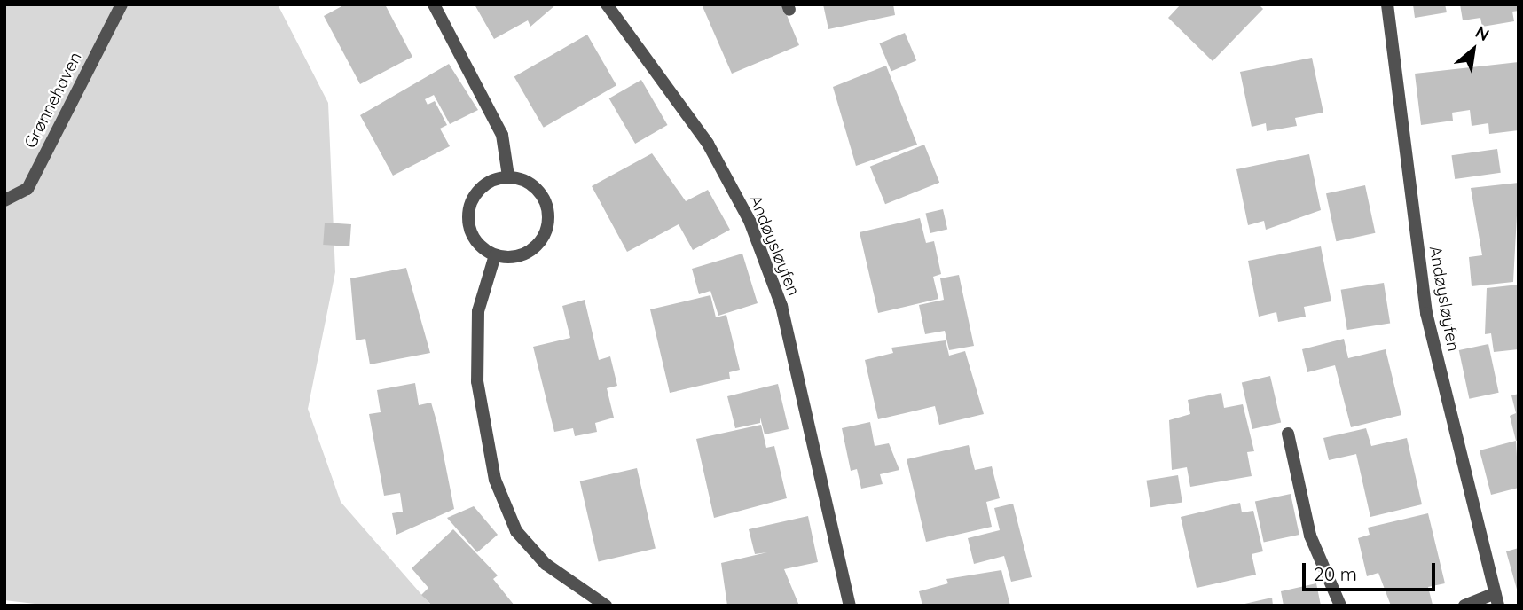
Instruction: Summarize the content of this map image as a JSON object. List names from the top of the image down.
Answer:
{
  "streets": {
    "street": ["Grønnehaven", "Andøysløyfen"]
  },
  "scale_bar": "20 m",
  "north": "top right"
}
